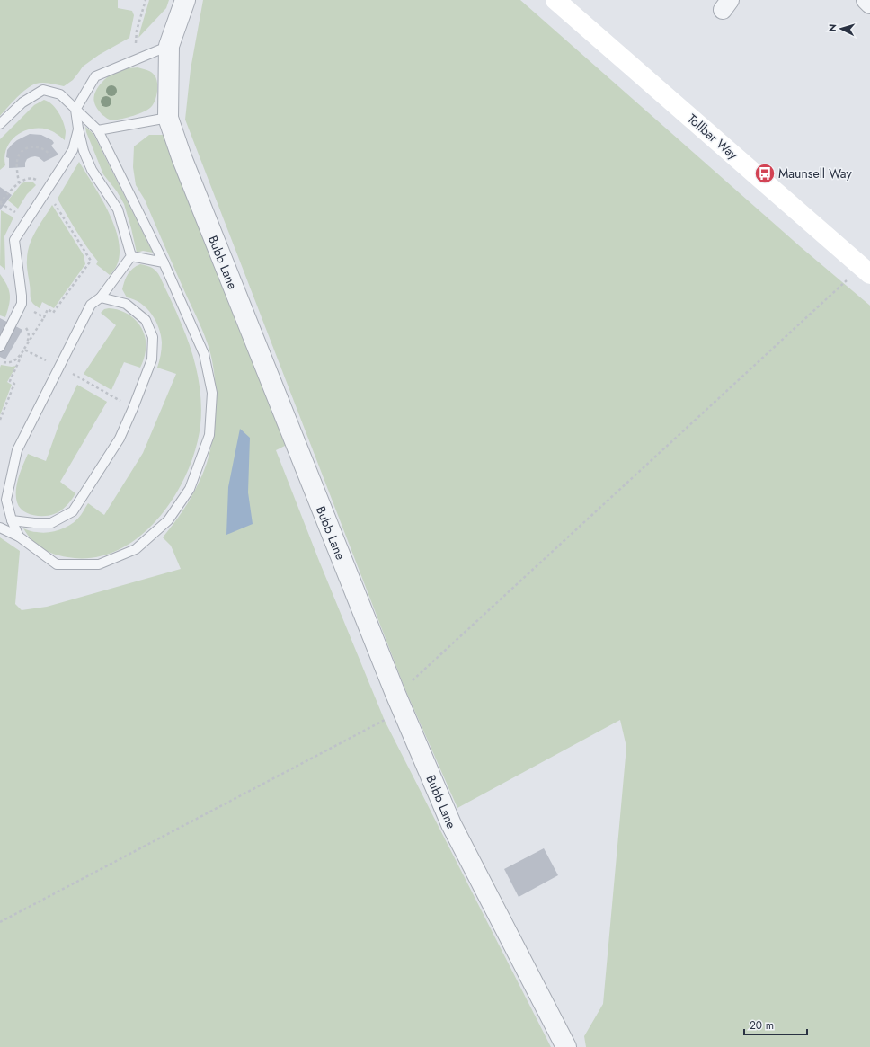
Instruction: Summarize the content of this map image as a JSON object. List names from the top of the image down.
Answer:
{
  "streets": {
    "main road": ["Tollbar Way"],
    "street": ["Bubb Lane"]
  },
  "places": {
    "bus stop": ["Maunsell Way"]
  },
  "scale_bar": "20 m",
  "north": "left"
}
